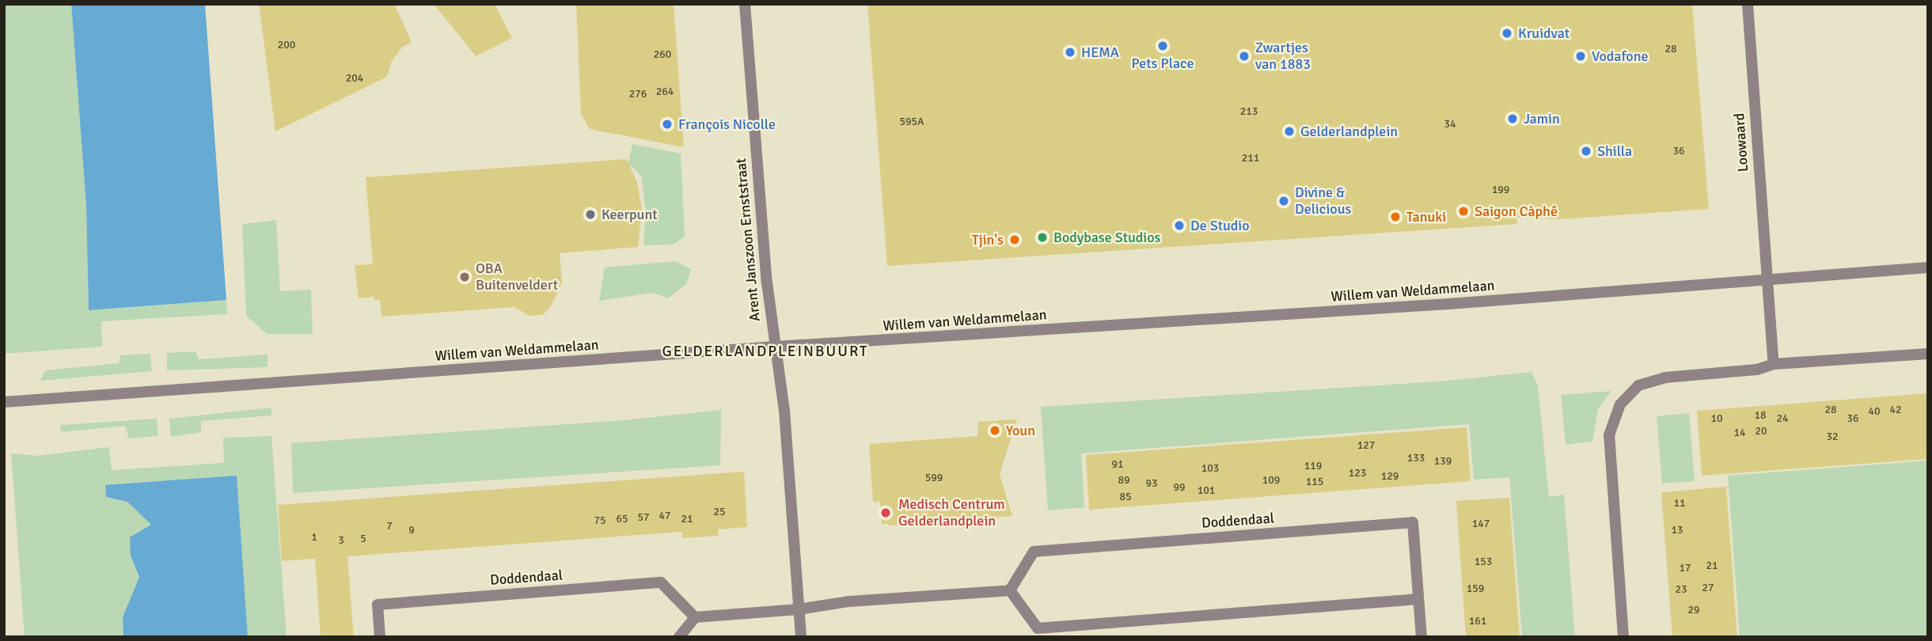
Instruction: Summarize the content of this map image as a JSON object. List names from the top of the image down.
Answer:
{
  "streets": {
    "street": [
      "Loowaard",
      "Arent Janszoon Ernststraat",
      "Willem van Weldammelaan",
      "Doddendaal"
    ]
  },
  "crossings": [
    ["Loowaard", "Willem van Weldammelaan"],
    ["Arent Janszoon Ernststraat", "Willem van Weldammelaan"]
  ],
  "districts": ["GELDERLANDPLEINBUURT"],
  "places": [
    "Kruidvat",
    "Pets Place",
    "HEMA",
    "Zwartjes van 1883",
    "Vodafone",
    "Jamin",
    "François Nicolle",
    "Gelderlandplein",
    "Shilla",
    "Divine & Delicious",
    "Saigon Càphê",
    "Keerpunt",
    "Tanuki",
    "De Studio",
    "Bodybase Studios",
    "Tjin's",
    "OBA Buitenveldert",
    "Youn",
    "Medisch Centrum Gelderlandplein"
  ],
  "house_numbers": [
    "200",
    "28",
    "260",
    "204",
    "264",
    "276",
    "213",
    "595A",
    "34",
    "36",
    "211",
    "199",
    "28",
    "42",
    "40",
    "18",
    "10",
    "24",
    "36",
    "20",
    "14",
    "32",
    "127",
    "133",
    "139",
    "91",
    "119",
    "103",
    "123",
    "129",
    "599",
    "89",
    "109",
    "115",
    "93",
    "99",
    "101",
    "85",
    "11",
    "25",
    "47",
    "57",
    "65",
    "21",
    "75",
    "147",
    "7",
    "9",
    "13",
    "1",
    "5",
    "3",
    "153",
    "21",
    "17",
    "27",
    "159",
    "23",
    "29",
    "161"
  ]
}
